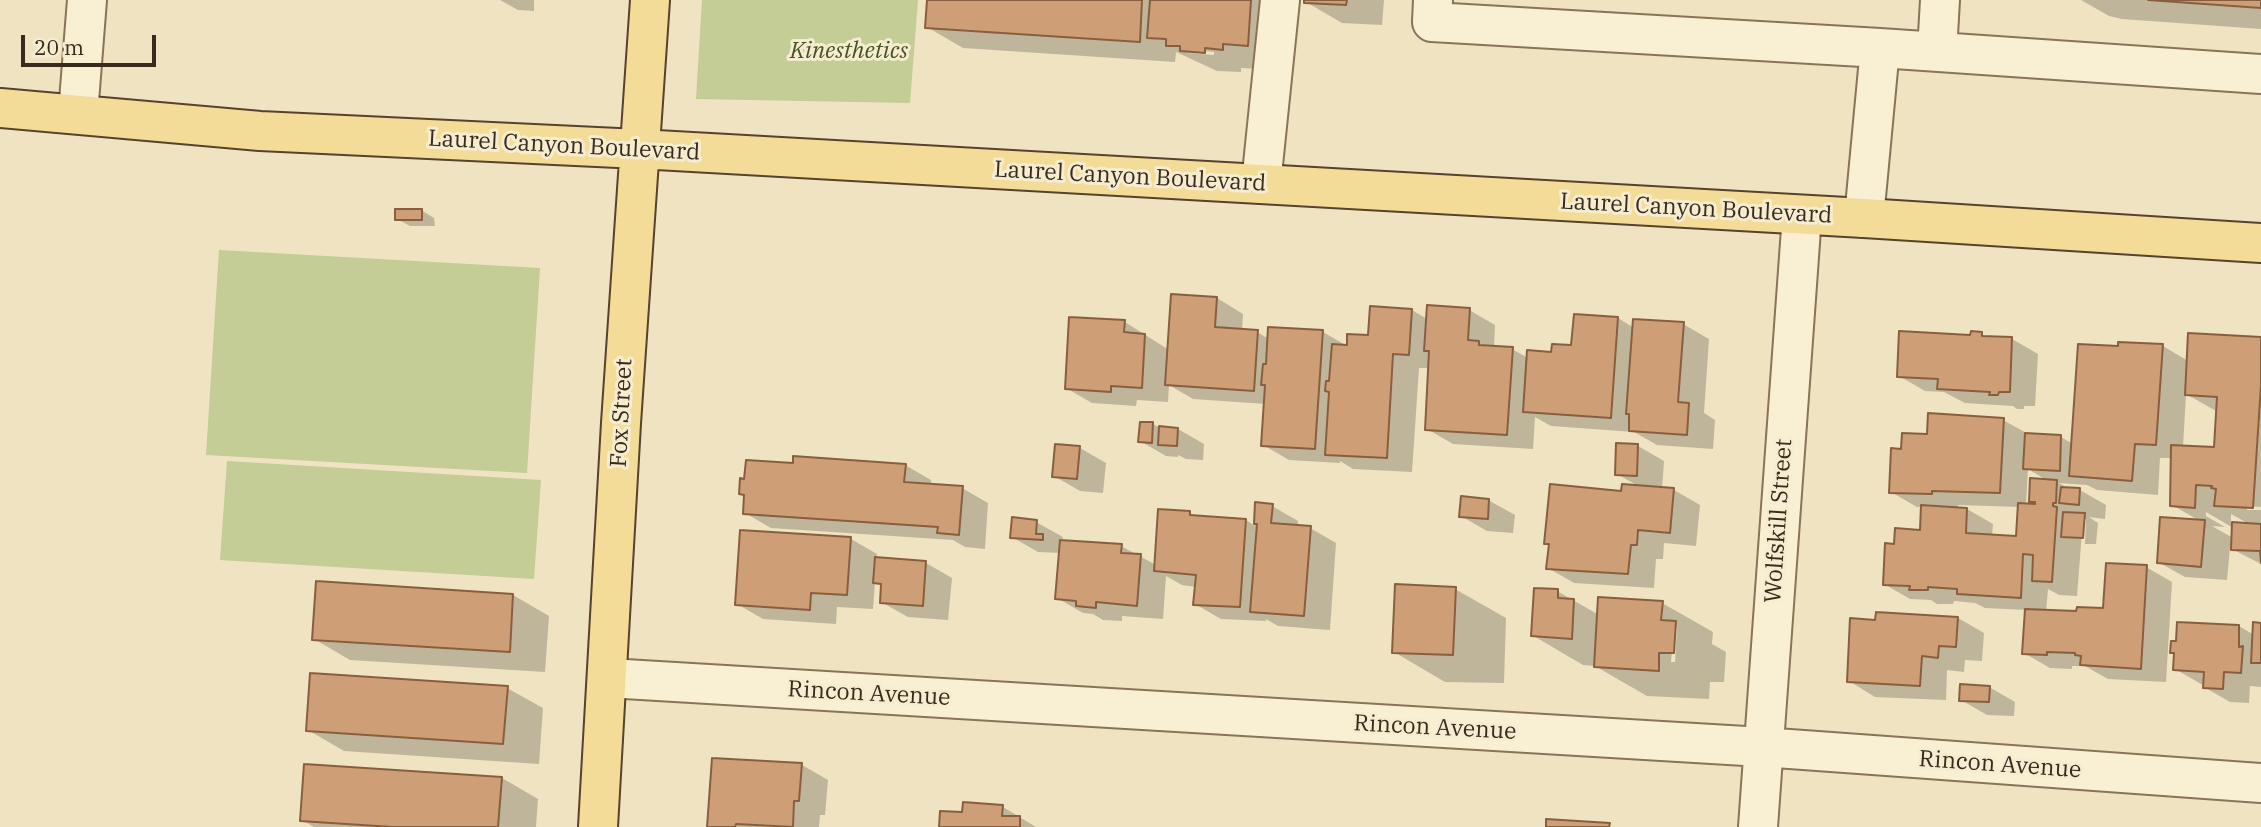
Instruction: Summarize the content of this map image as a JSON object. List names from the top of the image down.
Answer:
{
  "streets": {
    "main road": ["Laurel Canyon Boulevard", "Fox Street"],
    "street": ["Wolfskill Street", "Rincon Avenue"]
  },
  "crossings": [
    ["Laurel Canyon Boulevard", "Fox Street"],
    ["Laurel Canyon Boulevard", "Wolfskill Street"],
    ["Fox Street", "Rincon Avenue"],
    ["Wolfskill Street", "Rincon Avenue"]
  ],
  "parks": ["Kinesthetics"],
  "scale_bar": "20 m"
}
